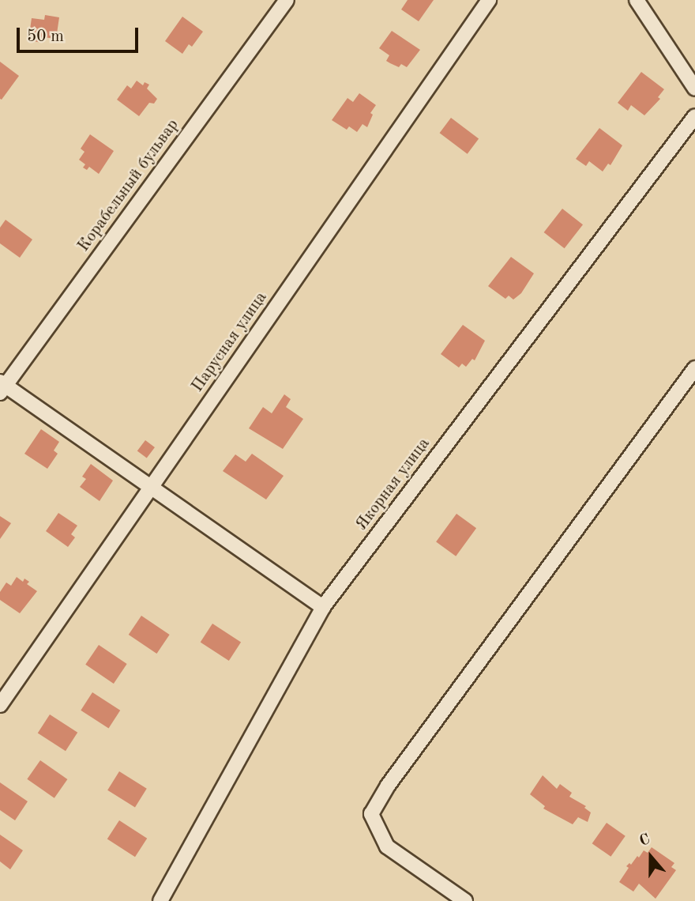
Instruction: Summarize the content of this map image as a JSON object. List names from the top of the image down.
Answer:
{
  "streets": {
    "street": ["Корабельный бульвар", "Парусная улица", "Якорная улица"]
  },
  "scale_bar": "50 m",
  "north": "top"
}
